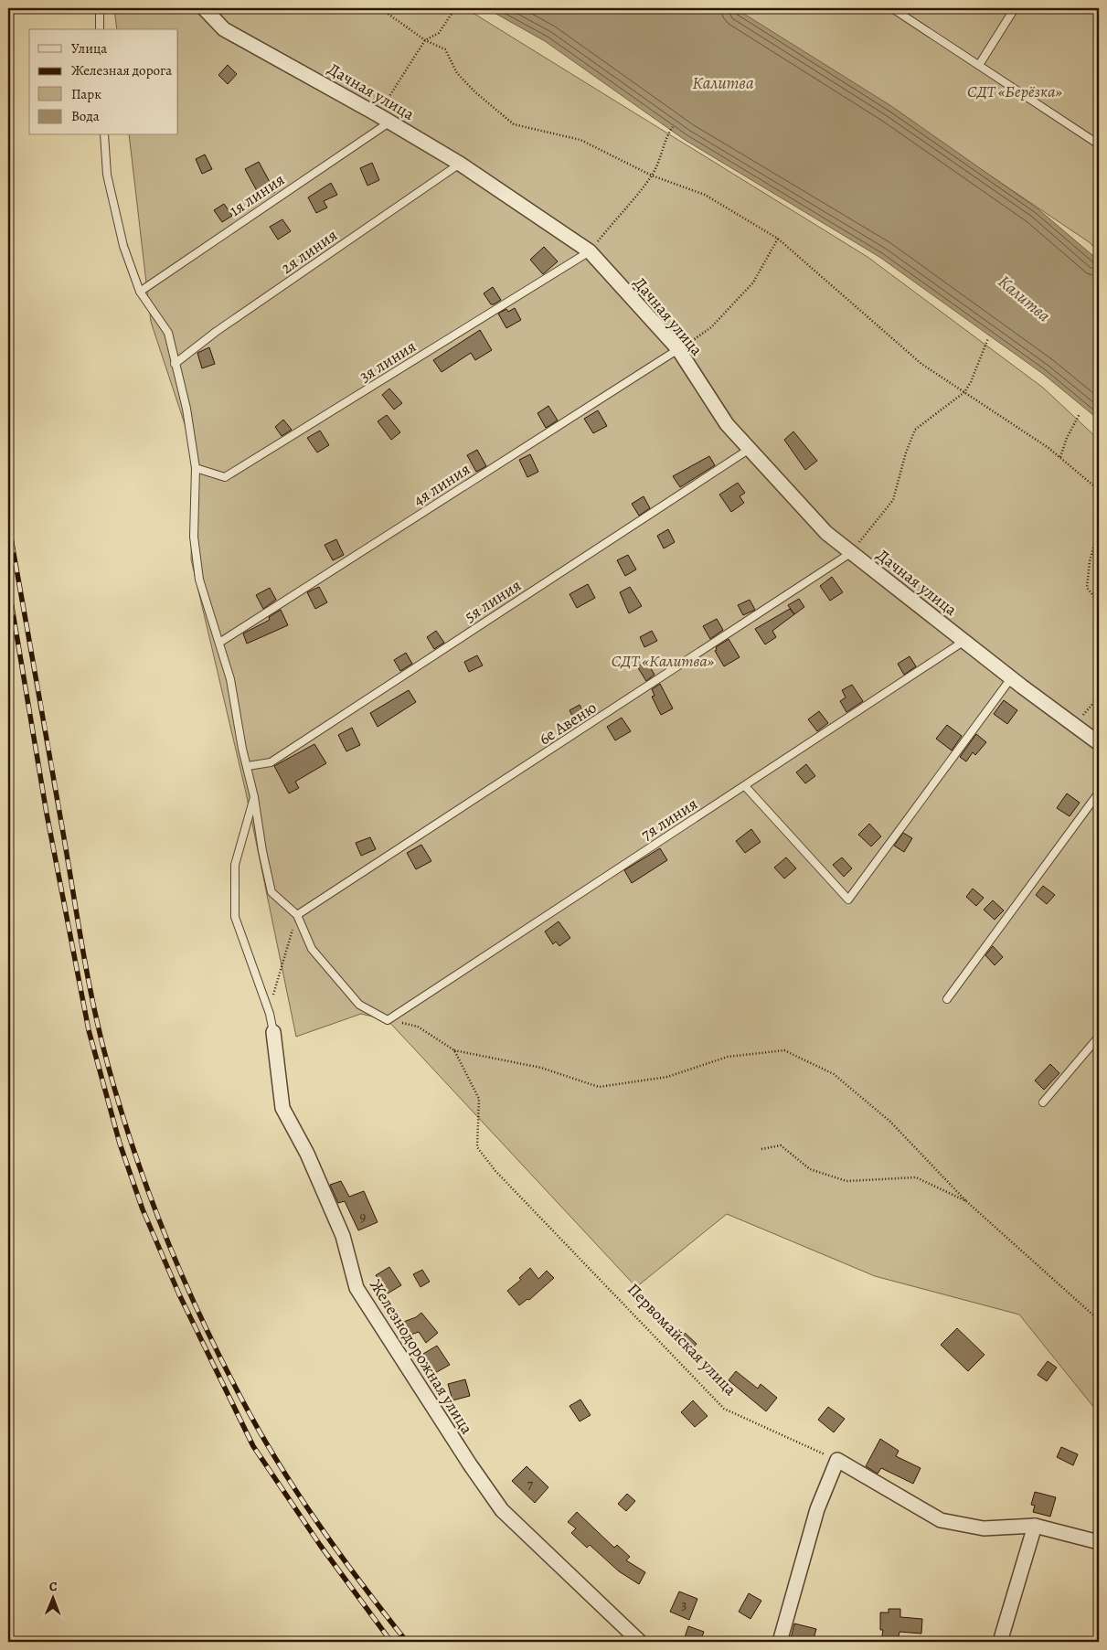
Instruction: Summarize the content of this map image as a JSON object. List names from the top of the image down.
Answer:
{
  "streets": {
    "street": ["Дачная улица", "Железнодорожная улица"],
    "lane": [
      "1я линия",
      "2я линия",
      "3я линия",
      "4я линия",
      "5я линия",
      "6е Авеню",
      "7я линия"
    ],
    "path": ["Первомайская улица"]
  },
  "crossings": [
    ["Дачная улица", "1я линия"],
    ["Дачная улица", "2я линия"],
    ["Дачная улица", "3я линия"],
    ["Дачная улица", "4я линия"],
    ["Дачная улица", "5я линия"],
    ["Дачная улица", "6е Авеню"],
    ["Дачная улица", "7я линия"],
    ["7я линия", "Первомайская улица"]
  ],
  "water": ["Калитва"],
  "parks": ["СДТ «Берёзка»", "СДТ «Калитва»"],
  "house_numbers": ["9", "7", "3"],
  "legend": [
    "Улица",
    "Железная дорога",
    "Парк",
    "Вода"
  ],
  "north": "top"
}
